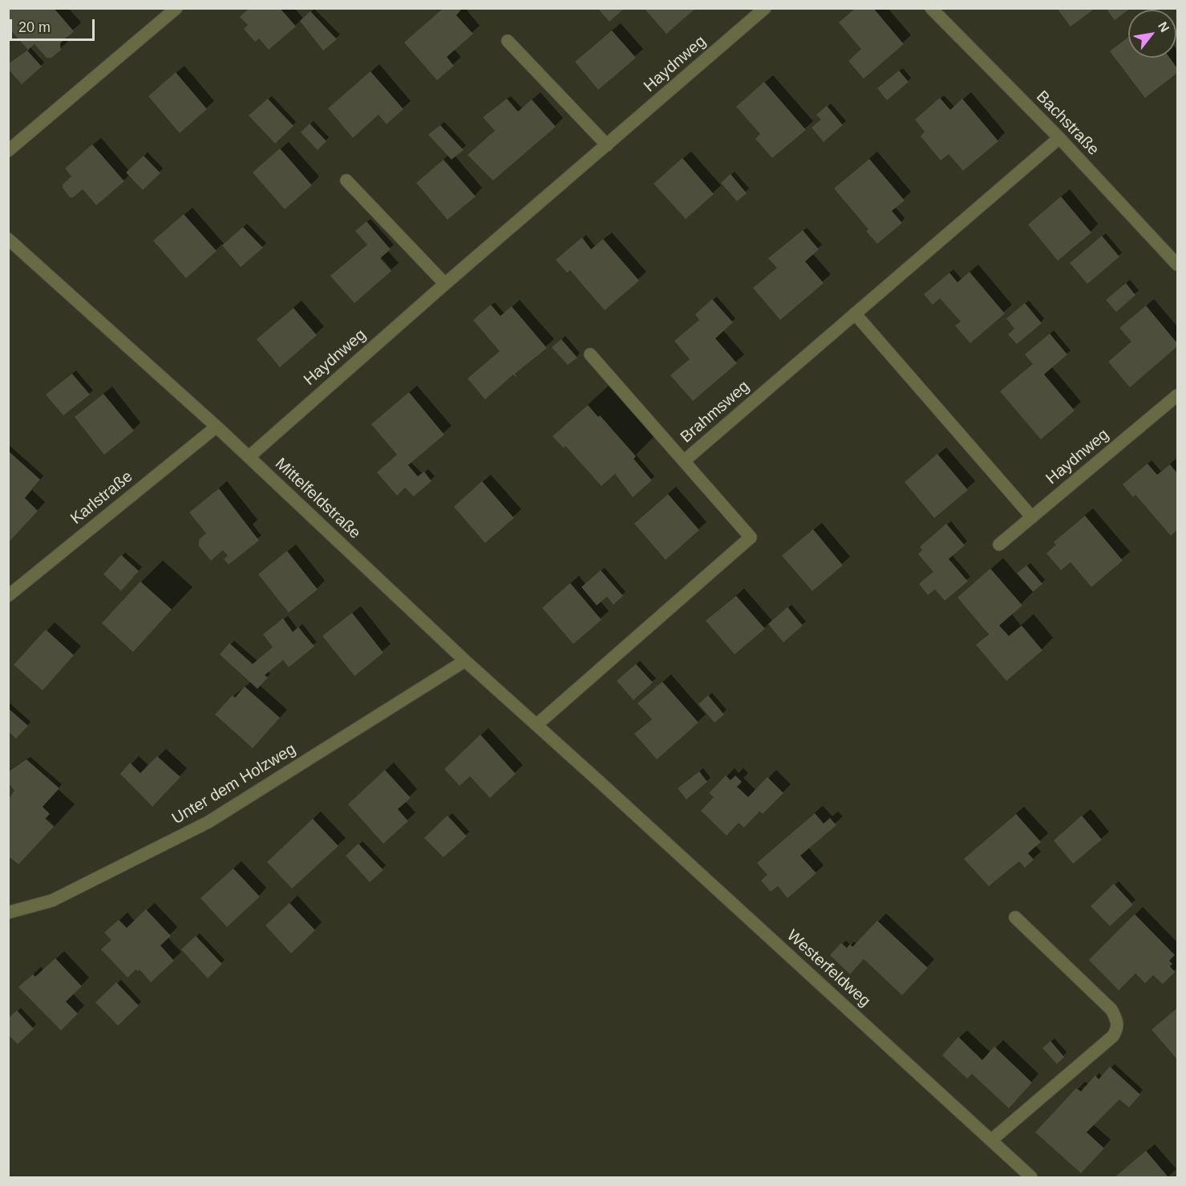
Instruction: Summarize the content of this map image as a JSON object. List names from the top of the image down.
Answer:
{
  "streets": {
    "street": [
      "Haydnweg",
      "Bachstraße",
      "Brahmsweg",
      "Karlstraße",
      "Mittelfeldstraße",
      "Unter dem Holzweg",
      "Westerfeldweg"
    ]
  },
  "crossings": [
    ["Haydnweg", "Mittelfeldstraße"],
    ["Bachstraße", "Brahmsweg"],
    ["Brahmsweg", "Mittelfeldstraße"],
    ["Karlstraße", "Mittelfeldstraße"],
    ["Mittelfeldstraße", "Unter dem Holzweg"],
    ["Mittelfeldstraße", "Westerfeldweg"]
  ],
  "scale_bar": "20 m",
  "north": "top right"
}
